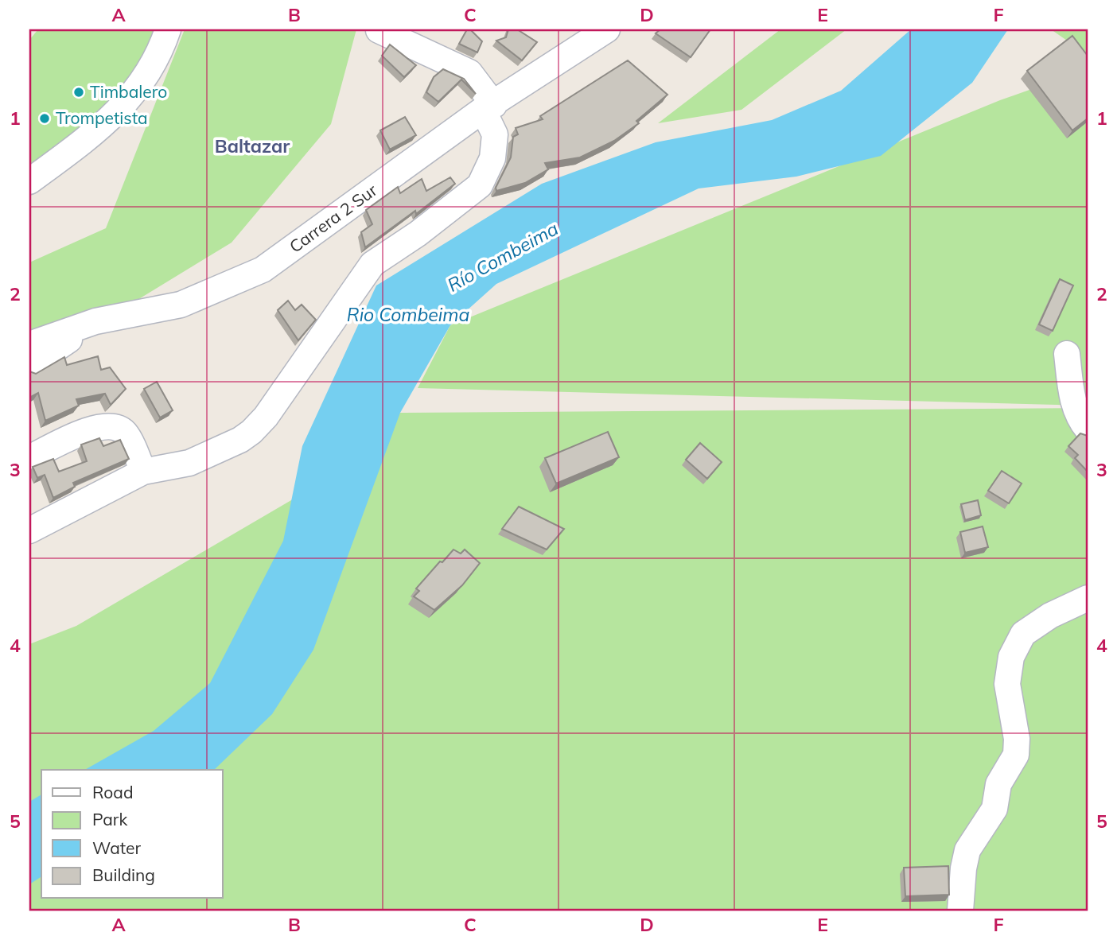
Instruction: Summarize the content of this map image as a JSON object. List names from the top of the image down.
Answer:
{
  "streets": {
    "street": ["Carrera 2 Sur"]
  },
  "districts": ["Baltazar"],
  "water": ["Río Combeima", "Rio Combeima"],
  "places": ["Timbalero", "Trompetista"],
  "legend": [
    "Road",
    "Park",
    "Water",
    "Building"
  ],
  "grid": {
    "columns": [
      "A",
      "B",
      "C",
      "D",
      "E",
      "F"
    ],
    "rows": [
      "1",
      "2",
      "3",
      "4",
      "5"
    ]
  }
}
